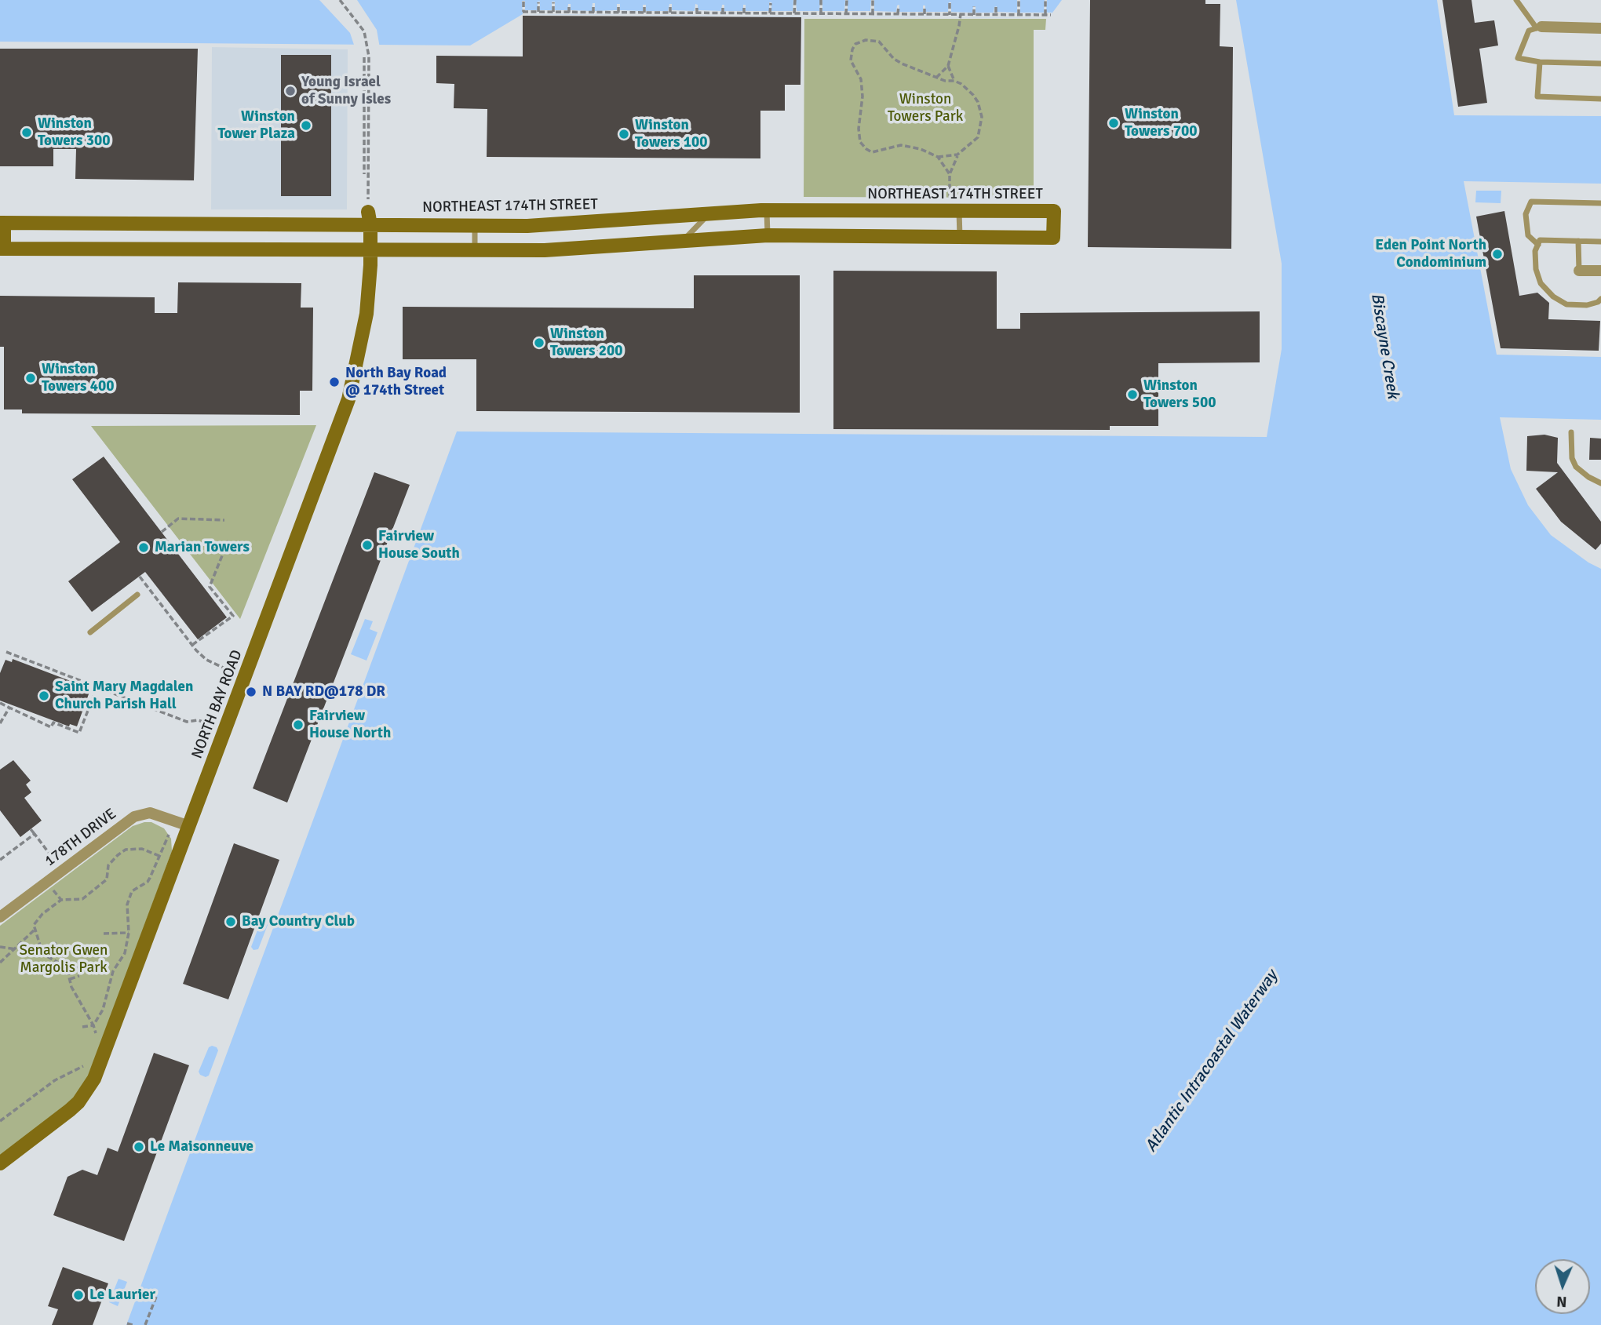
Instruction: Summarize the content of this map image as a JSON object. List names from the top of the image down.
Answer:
{
  "streets": {
    "street": ["NORTHEAST 174TH STREET", "NORTH BAY ROAD", "178TH DRIVE"]
  },
  "crossings": [
    ["NORTHEAST 174TH STREET", "NORTH BAY ROAD"],
    ["NORTH BAY ROAD", "178TH DRIVE"]
  ],
  "water": ["Biscayne Creek", "Atlantic Intracoastal Waterway"],
  "parks": ["Winston Towers Park", "Senator Gwen Margolis Park"],
  "places": [
    "Young Israel of Sunny Isles",
    "Winston Towers 700",
    "Winston Tower Plaza",
    "Winston Towers 300",
    "Winston Towers 100",
    "Eden Point North Condominium",
    "Winston Towers 200",
    "Winston Towers 400",
    "North Bay Road @ 174th Street",
    "Winston Towers 500",
    "Fairview House South",
    "Marian Towers",
    "N BAY RD@178 DR",
    "Saint Mary Magdalen Church Parish Hall",
    "Fairview House North",
    "Bay Country Club",
    "Le Maisonneuve",
    "Le Laurier"
  ],
  "north": "bottom"
}
